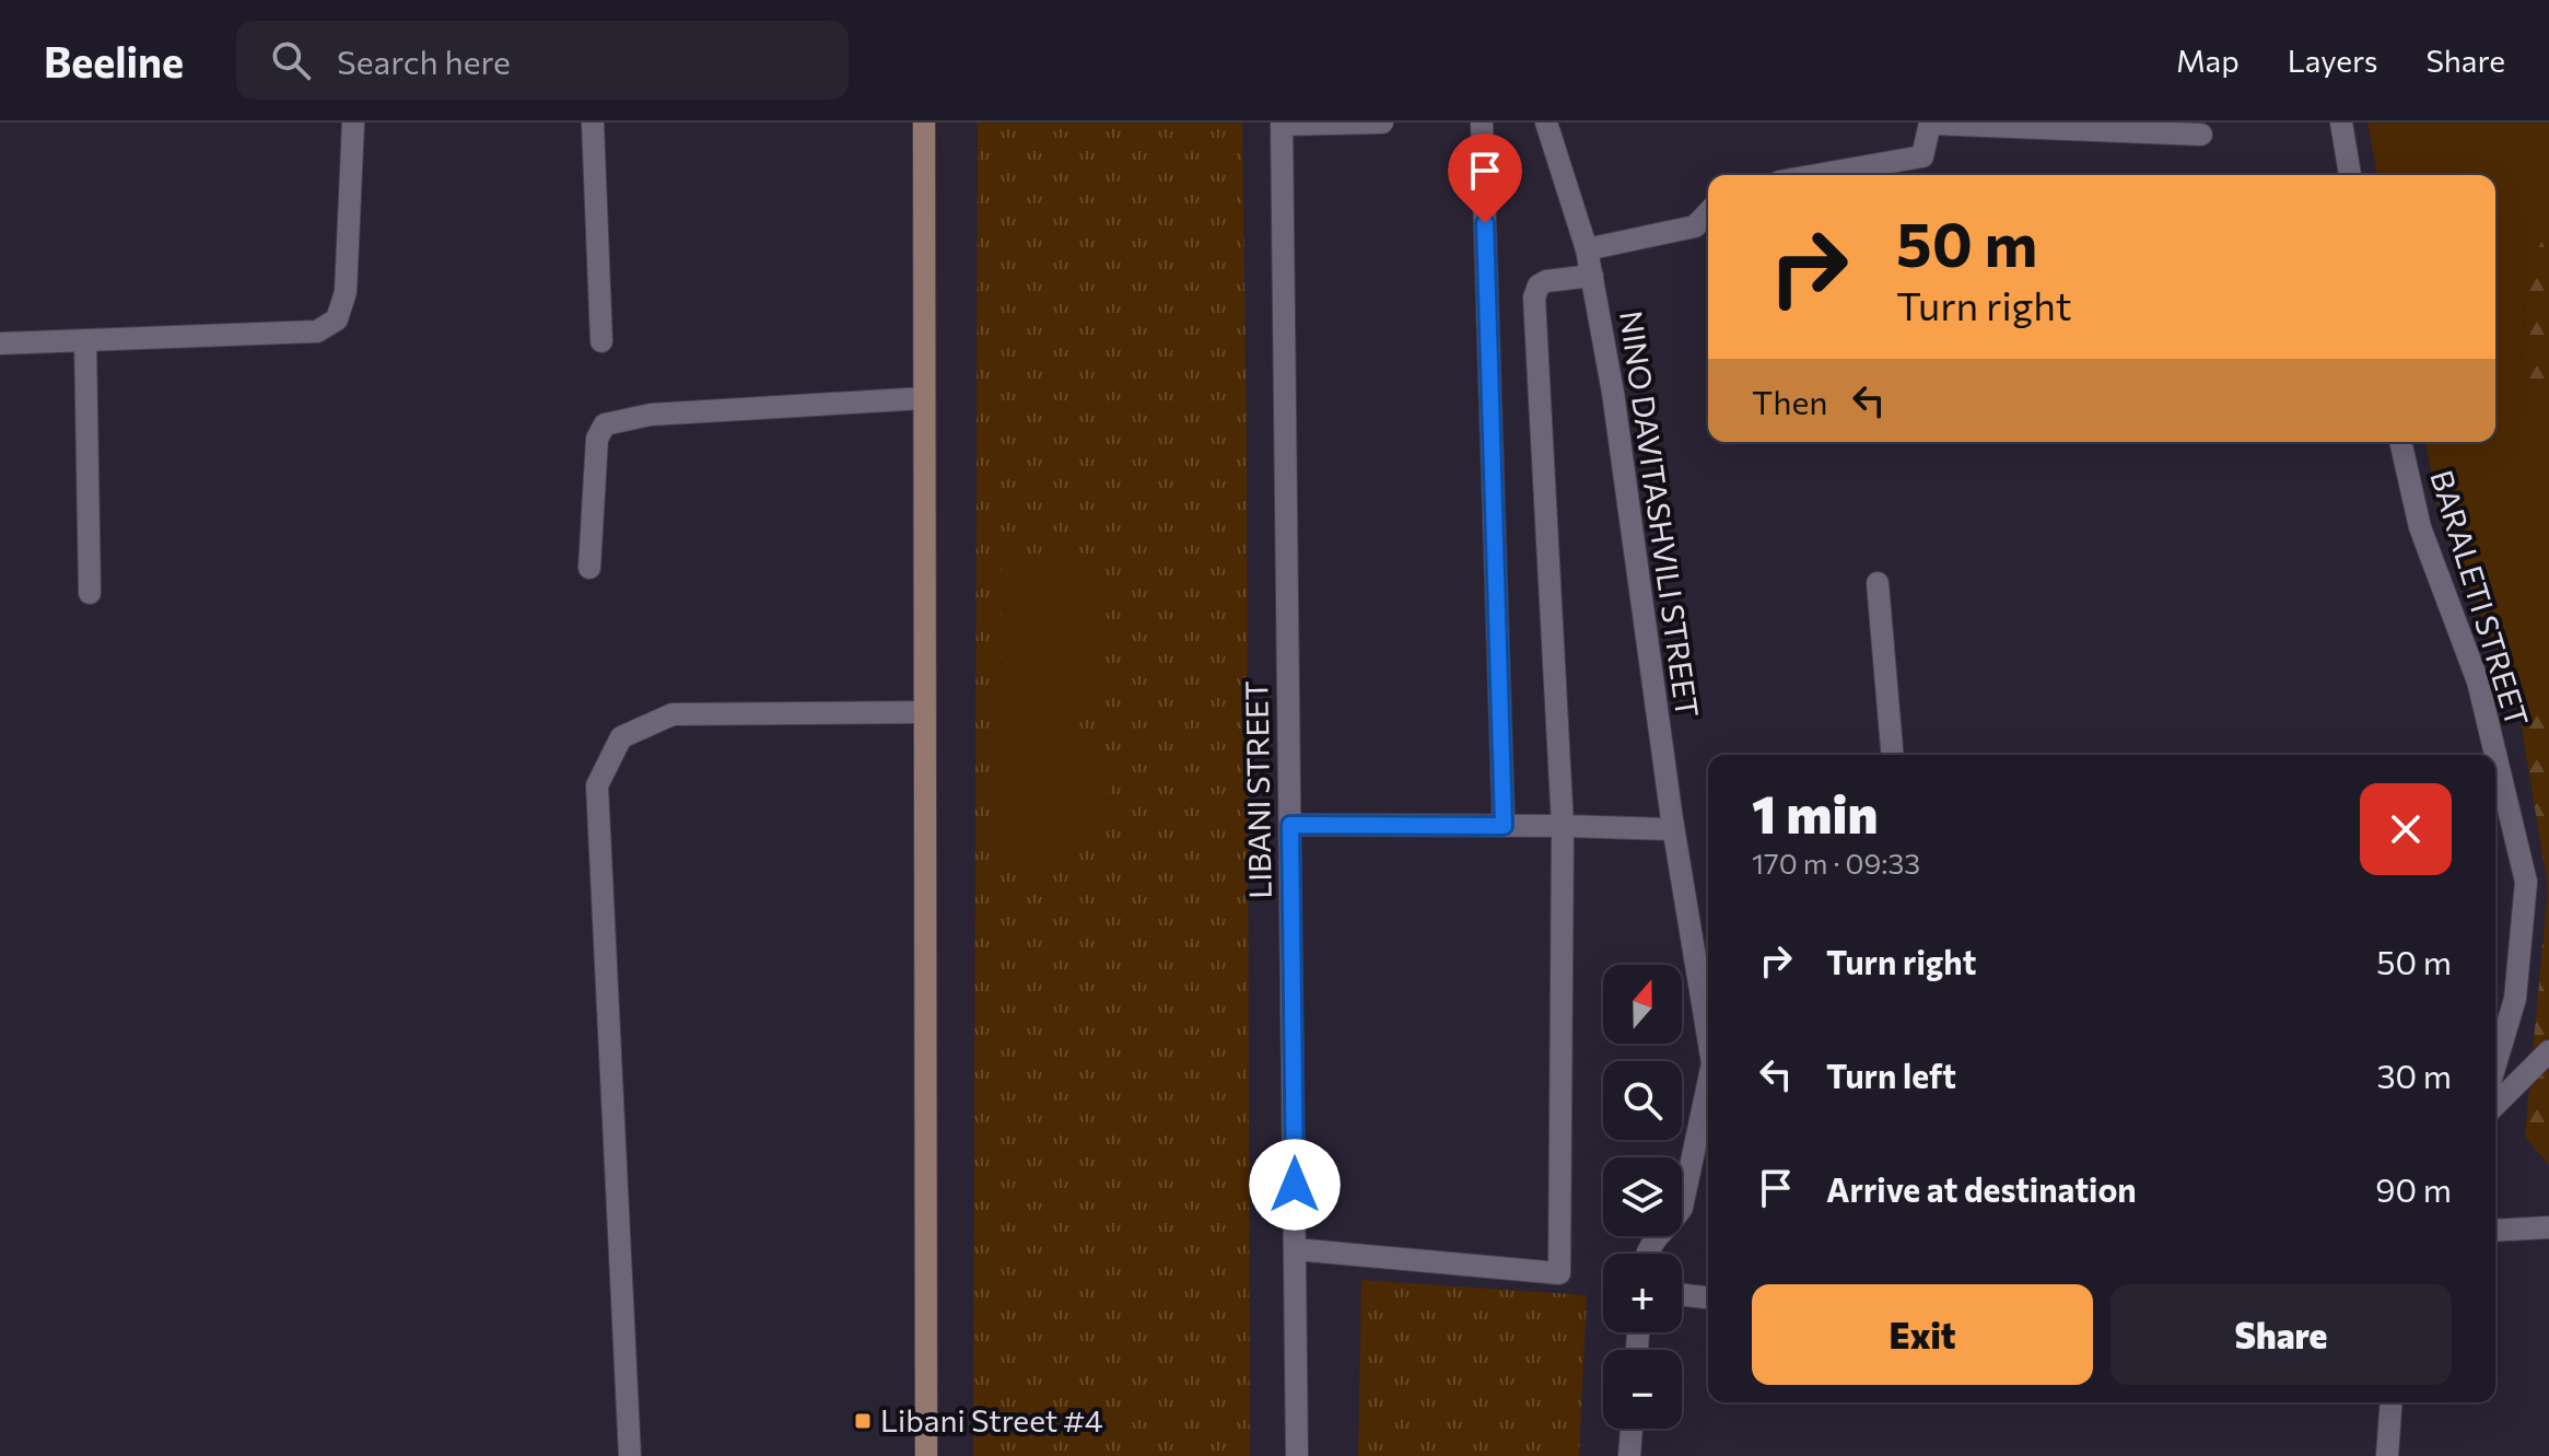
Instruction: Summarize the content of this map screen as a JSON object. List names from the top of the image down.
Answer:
{
  "streets": {
    "street": ["NINO DAVITASHVILI STREET", "BARALETI STREET", "LIBANI STREET"]
  },
  "places": {
    "transit": ["Libani Street #4"]
  },
  "north": "top",
  "page": {
    "header": "Beeline",
    "search": "Search here",
    "nav": ["Map", "Layers", "Share"],
    "turn": ["50 m", "Turn right"],
    "then": "Then",
    "heading": ["1 min", "170 m · 09:33"],
    "list": [
      {
        "name": "Turn right",
        "value": "50 m"
      },
      {
        "name": "Turn left",
        "value": "30 m"
      },
      {
        "name": "Arrive at destination",
        "value": "90 m"
      }
    ],
    "map_buttons": ["+", "−"],
    "buttons": ["Exit", "Share"]
  }
}
